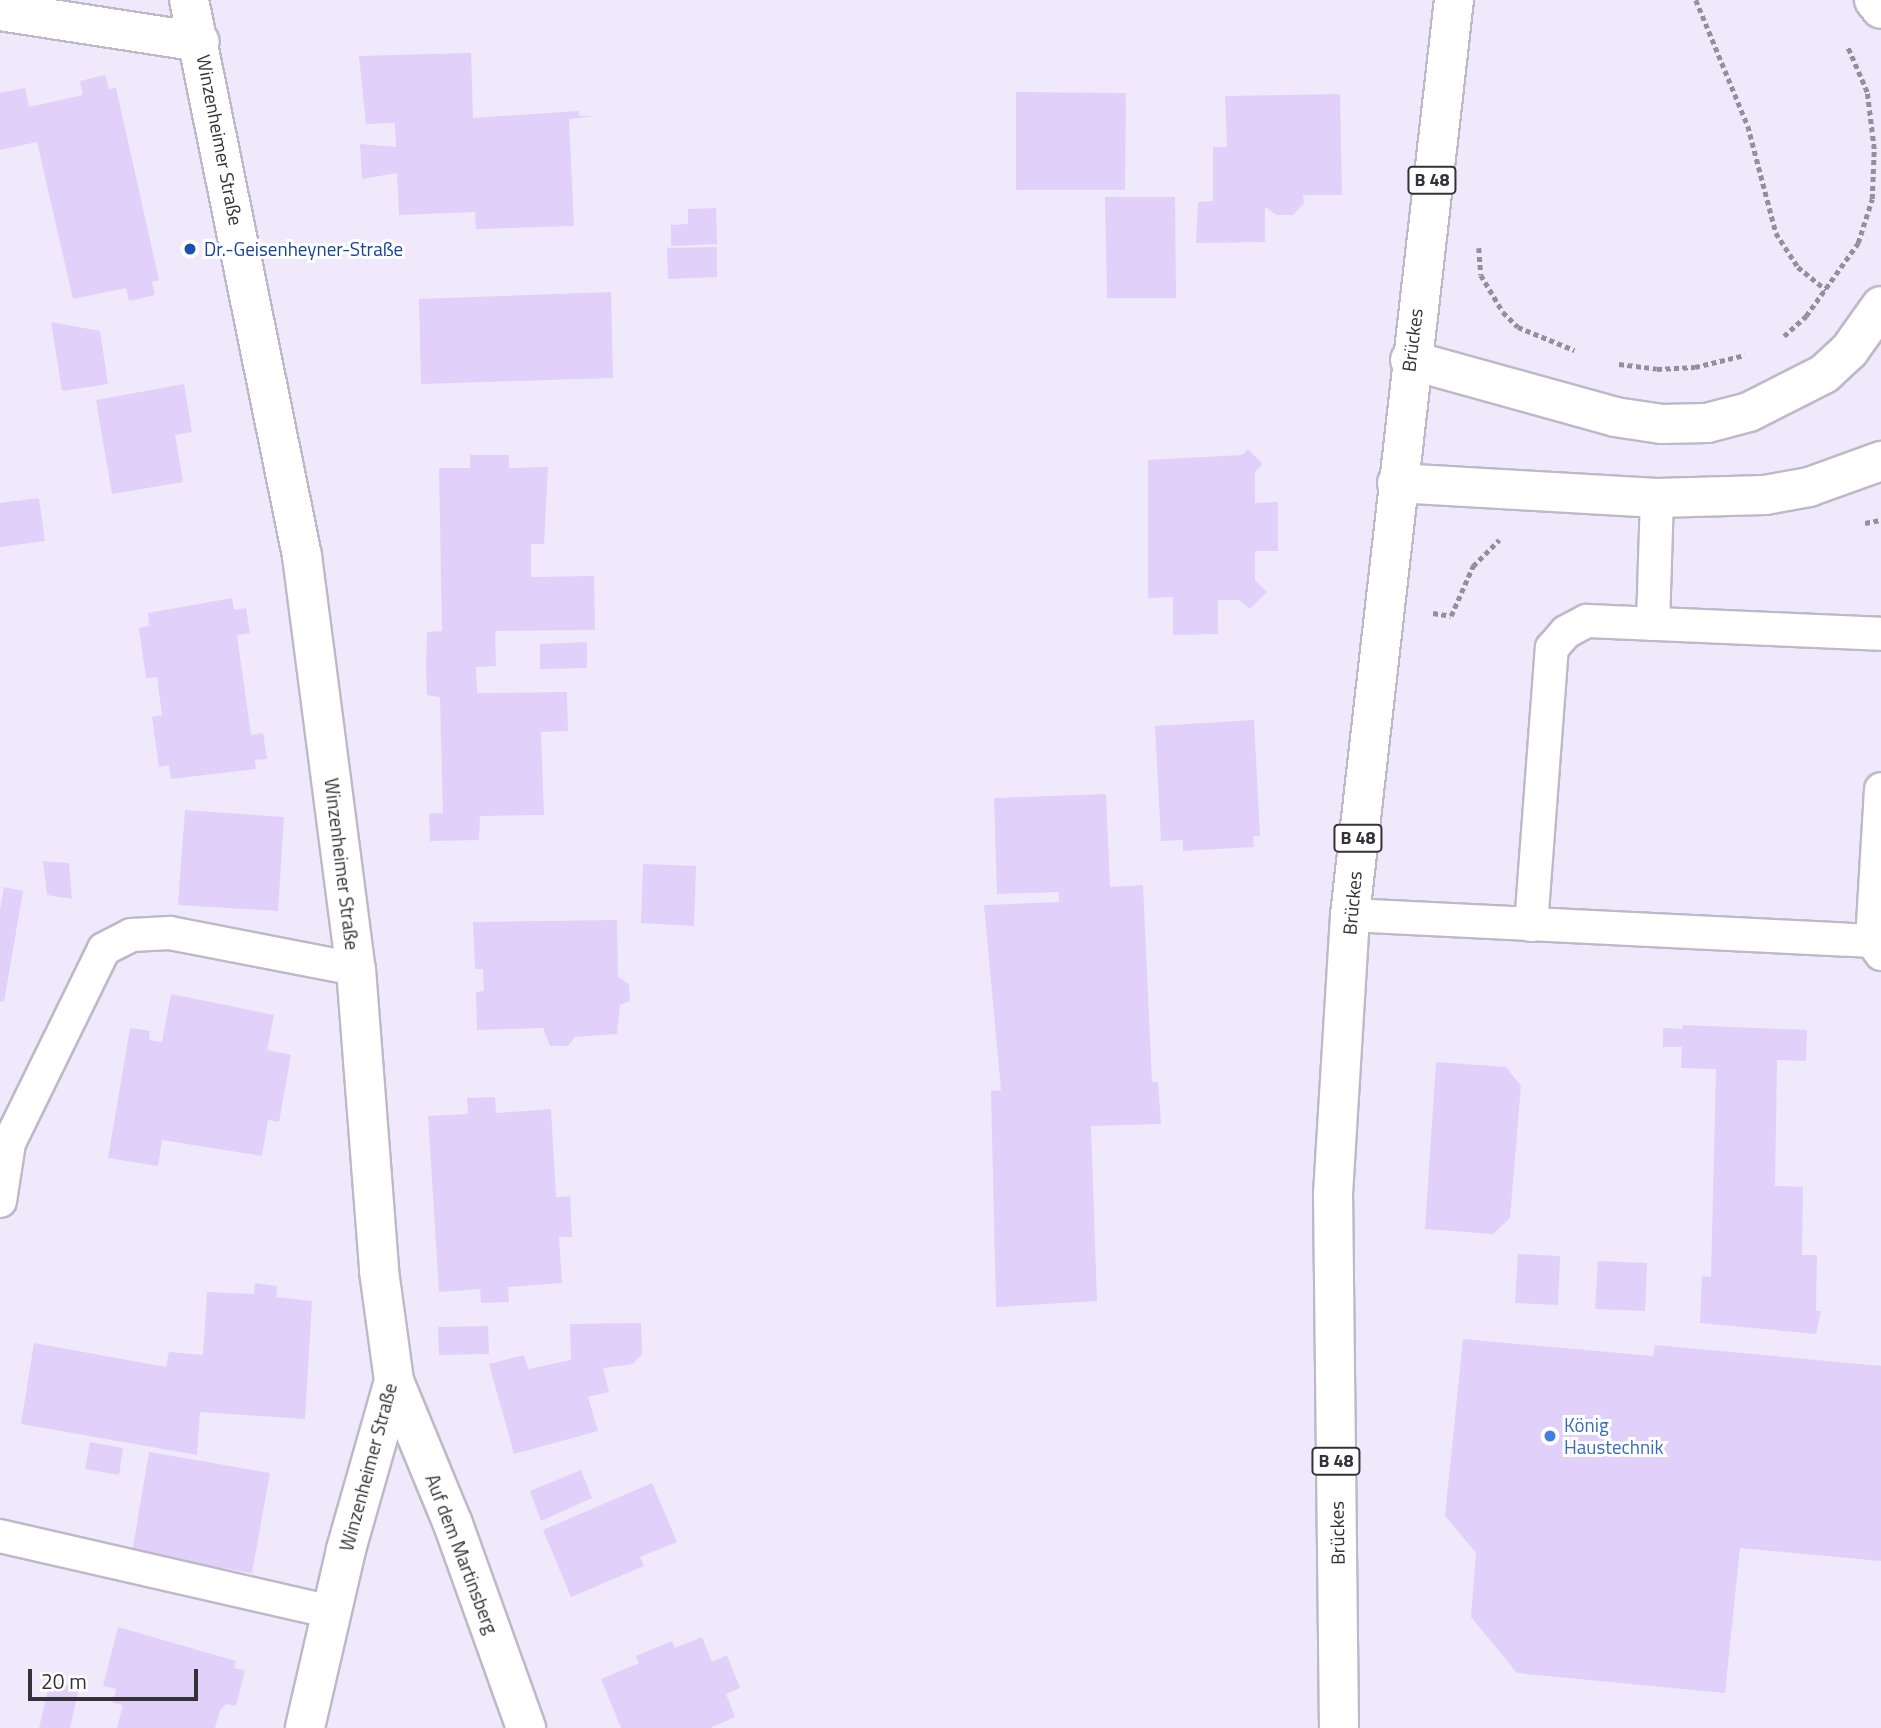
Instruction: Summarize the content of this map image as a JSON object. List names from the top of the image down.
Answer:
{
  "streets": {
    "street": [
      "Winzenheimer Straße",
      "B 48",
      "Brückes",
      "Auf dem Martinsberg"
    ]
  },
  "crossings": [
    ["Winzenheimer Straße", "Auf dem Martinsberg"]
  ],
  "places": ["Dr.-Geisenheyner-Straße", "König Haustechnik"],
  "scale_bar": "20 m"
}
